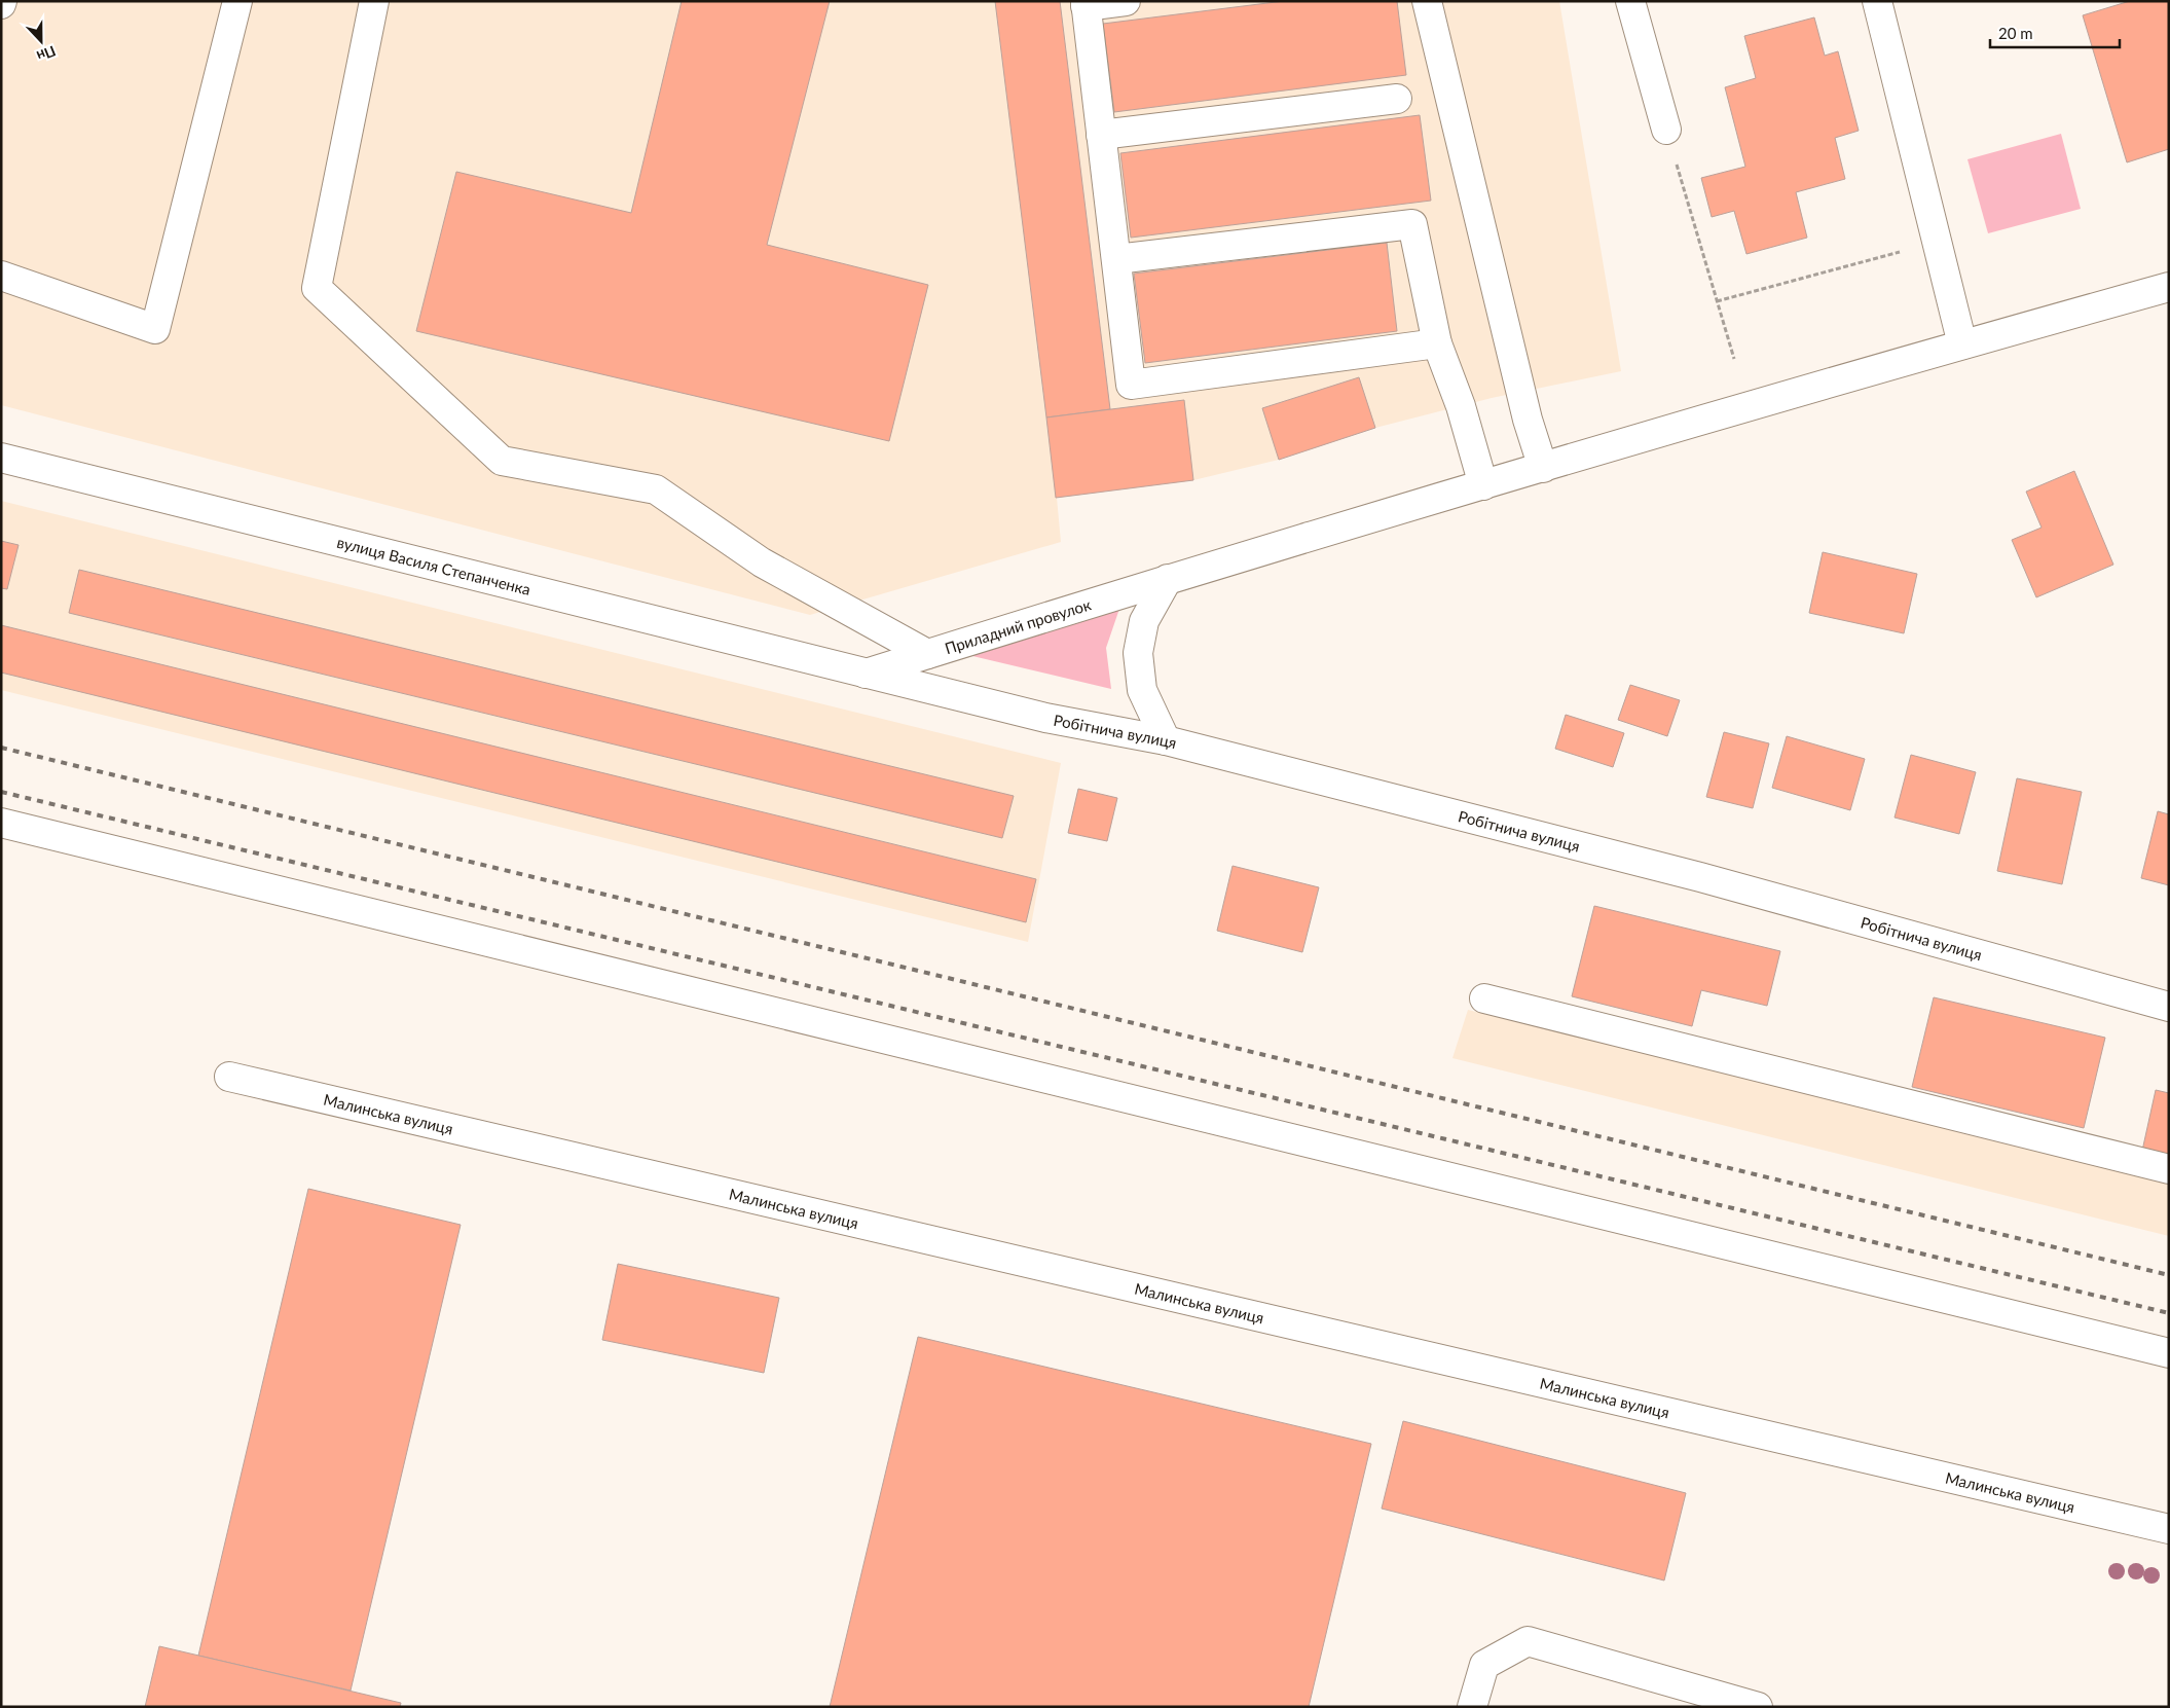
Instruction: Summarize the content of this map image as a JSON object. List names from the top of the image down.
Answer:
{
  "streets": {
    "street": [
      "вулиця Василя Степанченка",
      "Приладний провулок",
      "Робітнича вулиця",
      "Малинська вулиця"
    ]
  },
  "crossings": [
    ["вулиця Василя Степанченка", "Приладний провулок"],
    ["вулиця Василя Степанченка", "Робітнича вулиця"],
    ["Приладний провулок", "Робітнича вулиця"]
  ],
  "scale_bar": "20 m",
  "north": "bottom"
}
